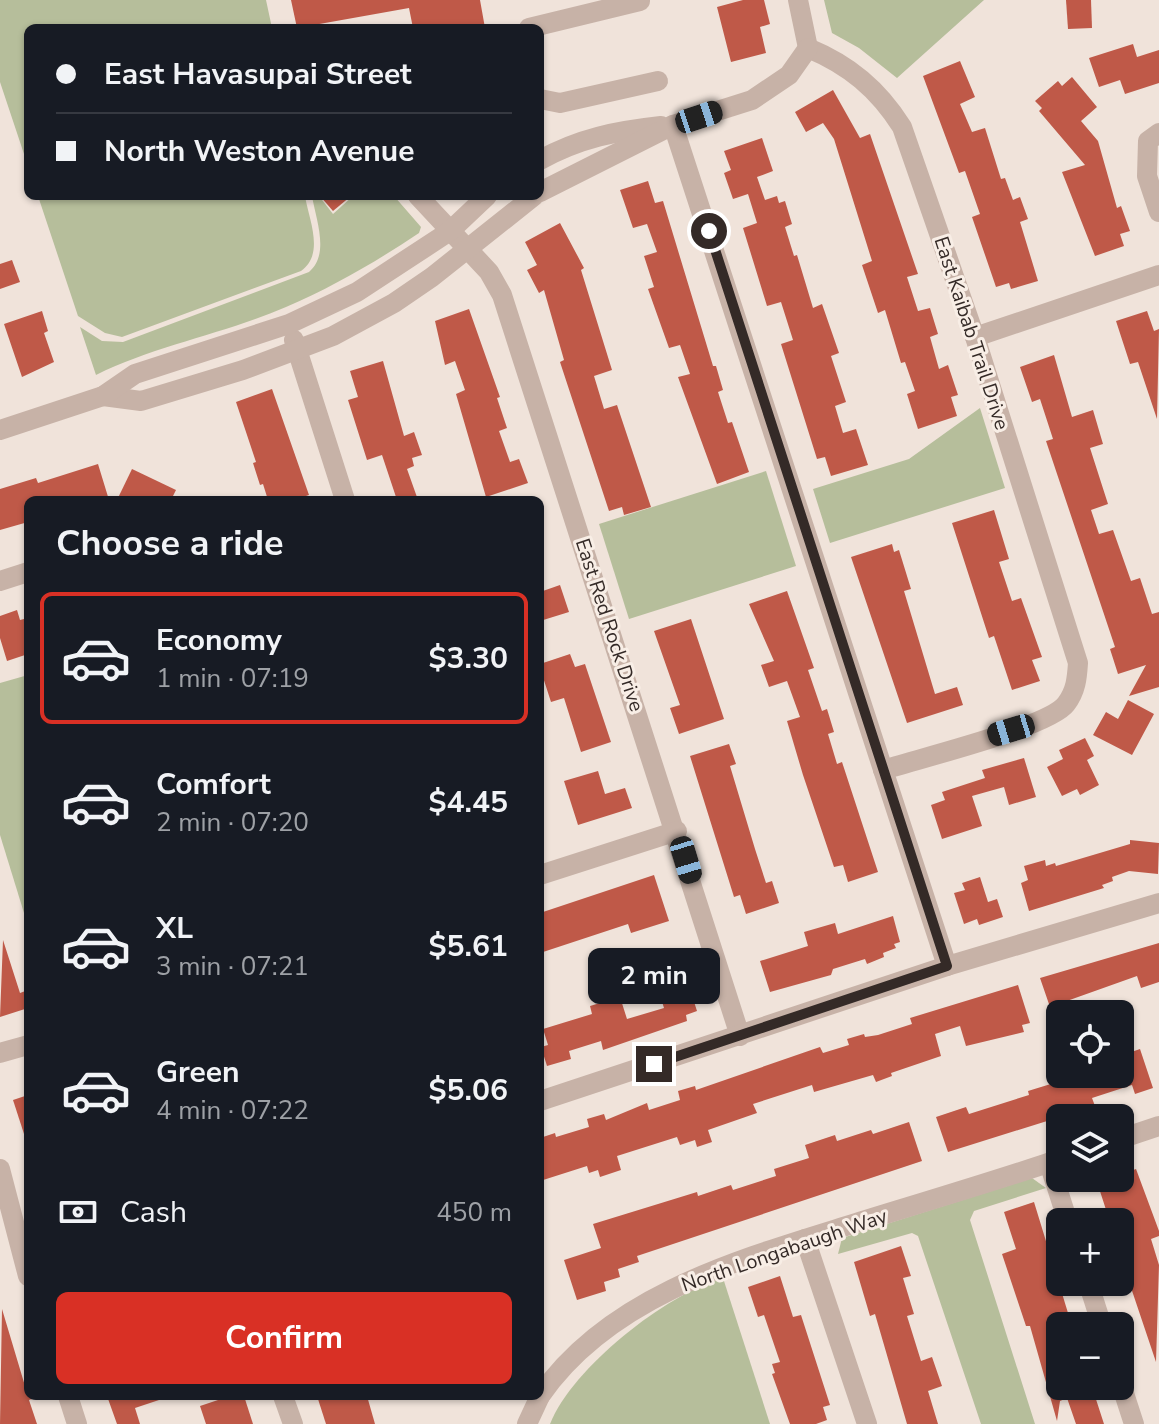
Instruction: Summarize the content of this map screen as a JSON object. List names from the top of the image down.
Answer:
{
  "streets": {
    "street": ["East Kaibab Trail Drive", "East Red Rock Drive", "North Longabaugh Way"]
  },
  "page": {
    "banner": ["East Havasupai Street", "North Weston Avenue"],
    "heading": "Choose a ride",
    "list": [
      {
        "name": "Economy",
        "note": "1 min · 07:19",
        "value": "$3.30"
      },
      {
        "name": "Comfort",
        "note": "2 min · 07:20",
        "value": "$4.45"
      },
      {
        "name": "XL",
        "note": "3 min · 07:21",
        "value": "$5.61"
      },
      {
        "name": "Green",
        "note": "4 min · 07:22",
        "value": "$5.06"
      }
    ],
    "bubble": "2 min",
    "map_buttons": ["+", "−"],
    "pay": ["Cash", "450 m"],
    "buttons": "Confirm"
  }
}
